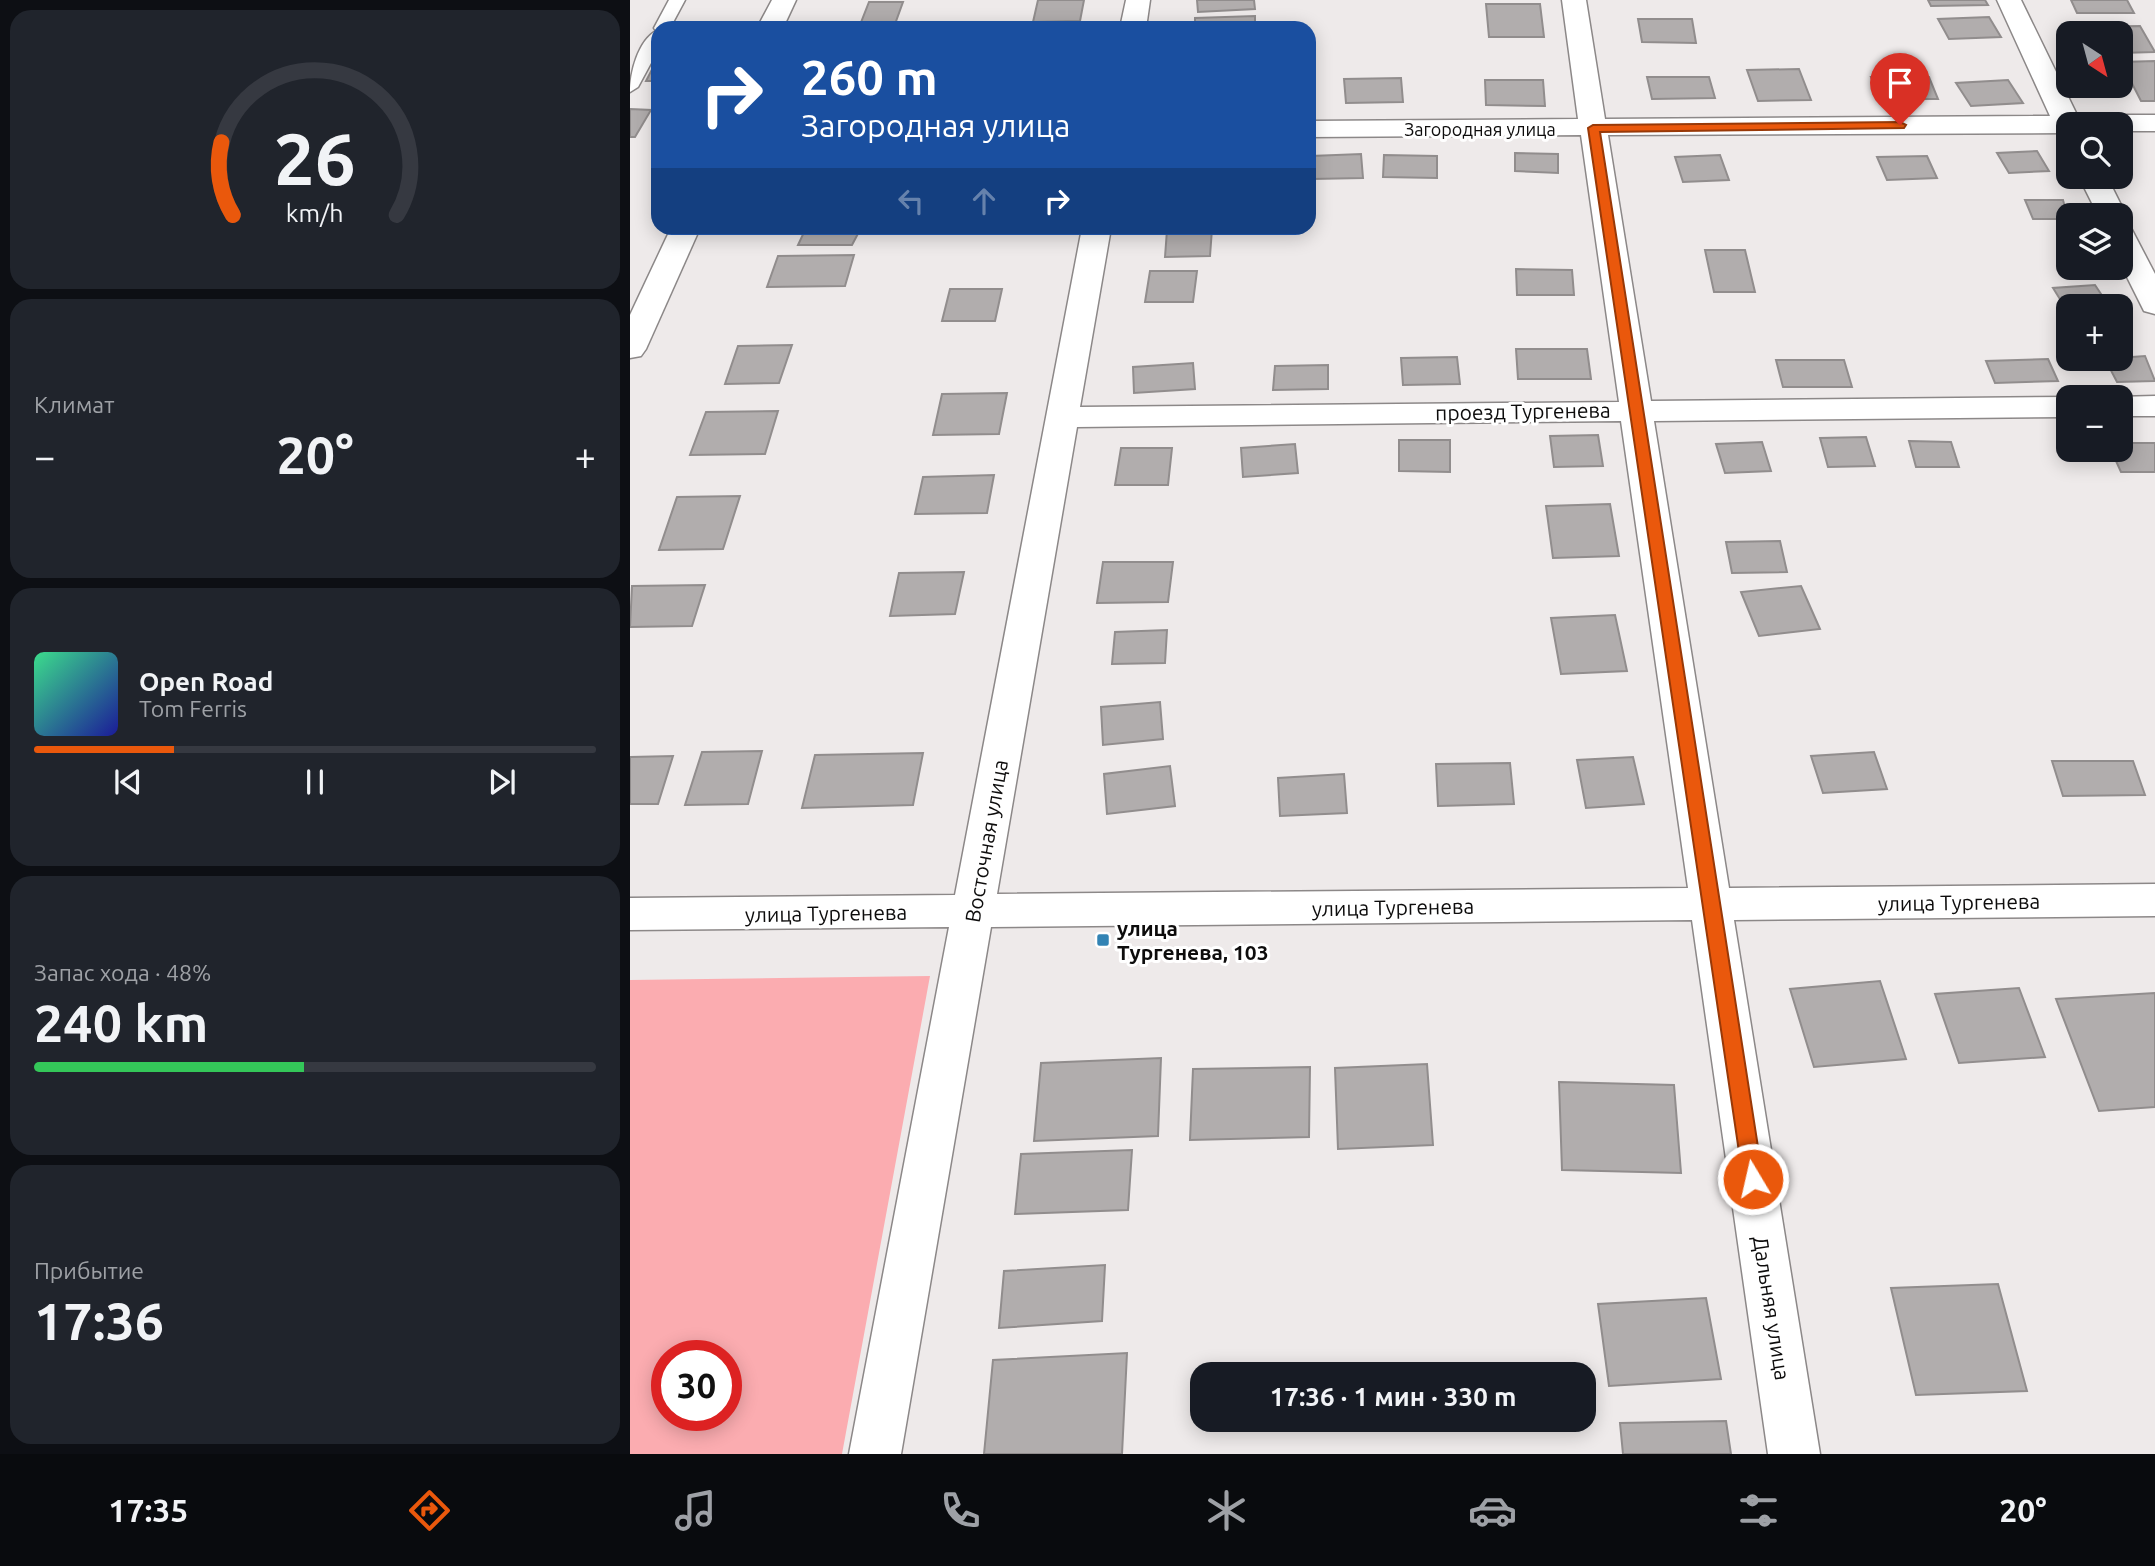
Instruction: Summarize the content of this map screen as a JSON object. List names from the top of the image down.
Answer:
{
  "streets": {
    "street": [
      "Загородная улица",
      "проезд Тургенева",
      "Восточная улица",
      "улица Тургенева",
      "Дальняя улица"
    ]
  },
  "crossings": [
    ["Загородная улица", "Дальняя улица"],
    ["проезд Тургенева", "Восточная улица"],
    ["проезд Тургенева", "Дальняя улица"],
    ["Восточная улица", "улица Тургенева"],
    ["улица Тургенева", "Дальняя улица"]
  ],
  "places": {
    "transit": ["улица Тургенева, 103"]
  },
  "north": "bottom right",
  "page": {
    "map_buttons": ["+", "−"],
    "turn": ["260 m", "Загородная улица"],
    "tile": [
      "Климат",
      ["Запас хода · 48%", "240 km"],
      ["Прибытие", "17:36"]
    ],
    "heat": ["−", "20°", "+"],
    "song": ["Open Road", "Tom Ferris"],
    "limit": "30",
    "trip": "17:36 · 1 мин · 330 m",
    "tabs": ["17:35", "20°"],
    "gauge": ["26", "km/h"]
  }
}
